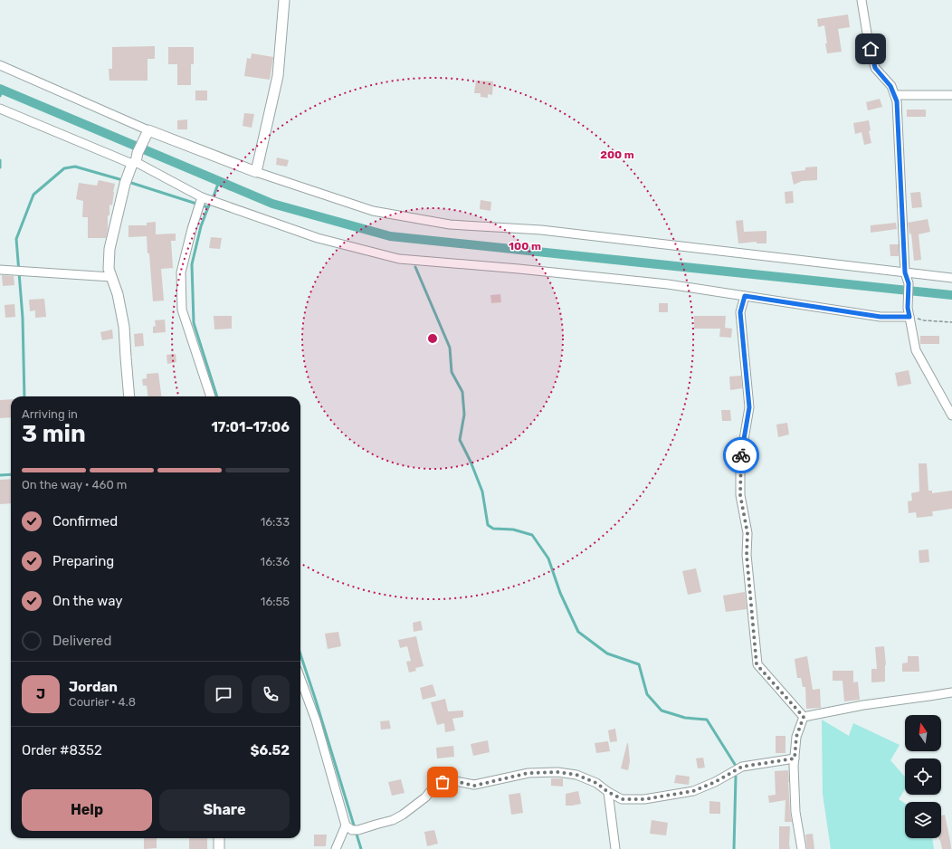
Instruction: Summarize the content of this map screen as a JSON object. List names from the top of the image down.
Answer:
{
  "north": "top",
  "page": {
    "heading": ["3 min", "Arriving in", "17:01–17:06"],
    "panel": [
      "Jordan",
      "Courier · 4.8",
      "Order #8352",
      "$6.52"
    ],
    "bar": "On the way · 460 m",
    "list": [
      ["Confirmed", "16:33"],
      ["Preparing", "16:36"],
      ["On the way", "16:55"],
      "Delivered"
    ],
    "round": "J",
    "buttons": ["Help", "Share"]
  },
  "rings": ["200 m", "100 m"]
}
